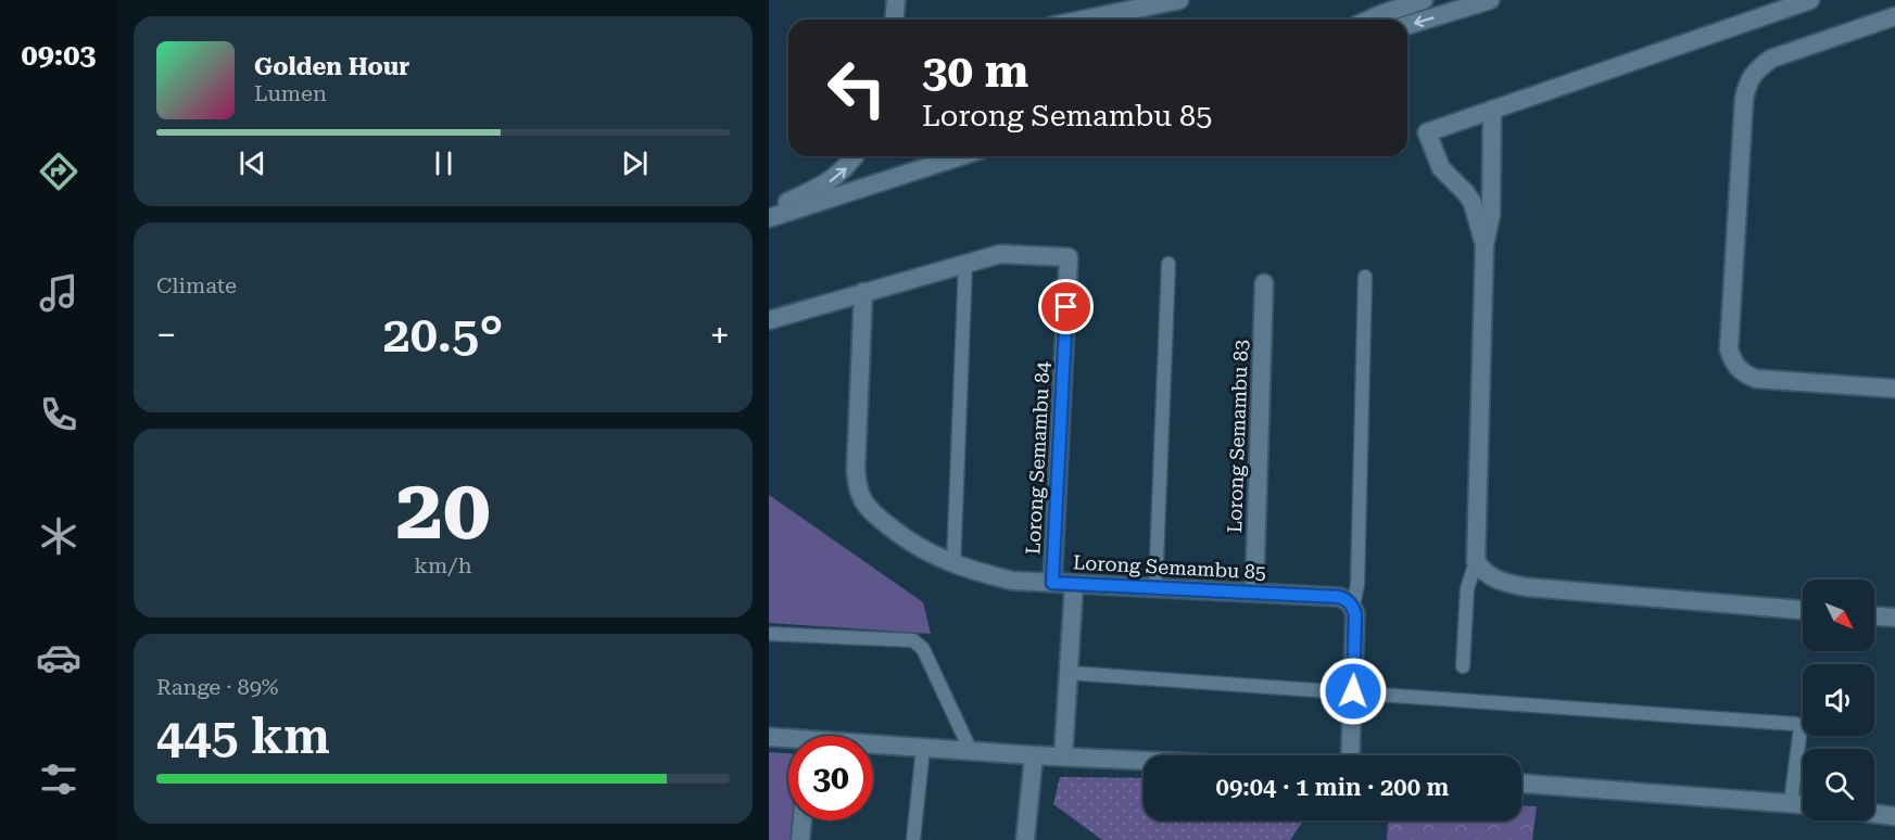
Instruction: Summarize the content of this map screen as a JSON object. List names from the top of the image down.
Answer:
{
  "streets": {
    "street": ["Lorong Semambu 83", "Lorong Semambu 84", "Lorong Semambu 85"]
  },
  "crossings": [
    ["Lorong Semambu 83", "Lorong Semambu 85"],
    ["Lorong Semambu 84", "Lorong Semambu 85"]
  ],
  "north": "bottom right",
  "page": {
    "tabs": "09:03",
    "turn": ["30 m", "Lorong Semambu 85"],
    "song": ["Golden Hour", "Lumen"],
    "tile": [
      "Climate",
      ["20", "km/h"],
      ["Range · 89%", "445 km"]
    ],
    "heat": ["−", "20.5°", "+"],
    "limit": "30",
    "trip": "09:04 · 1 min · 200 m"
  }
}
